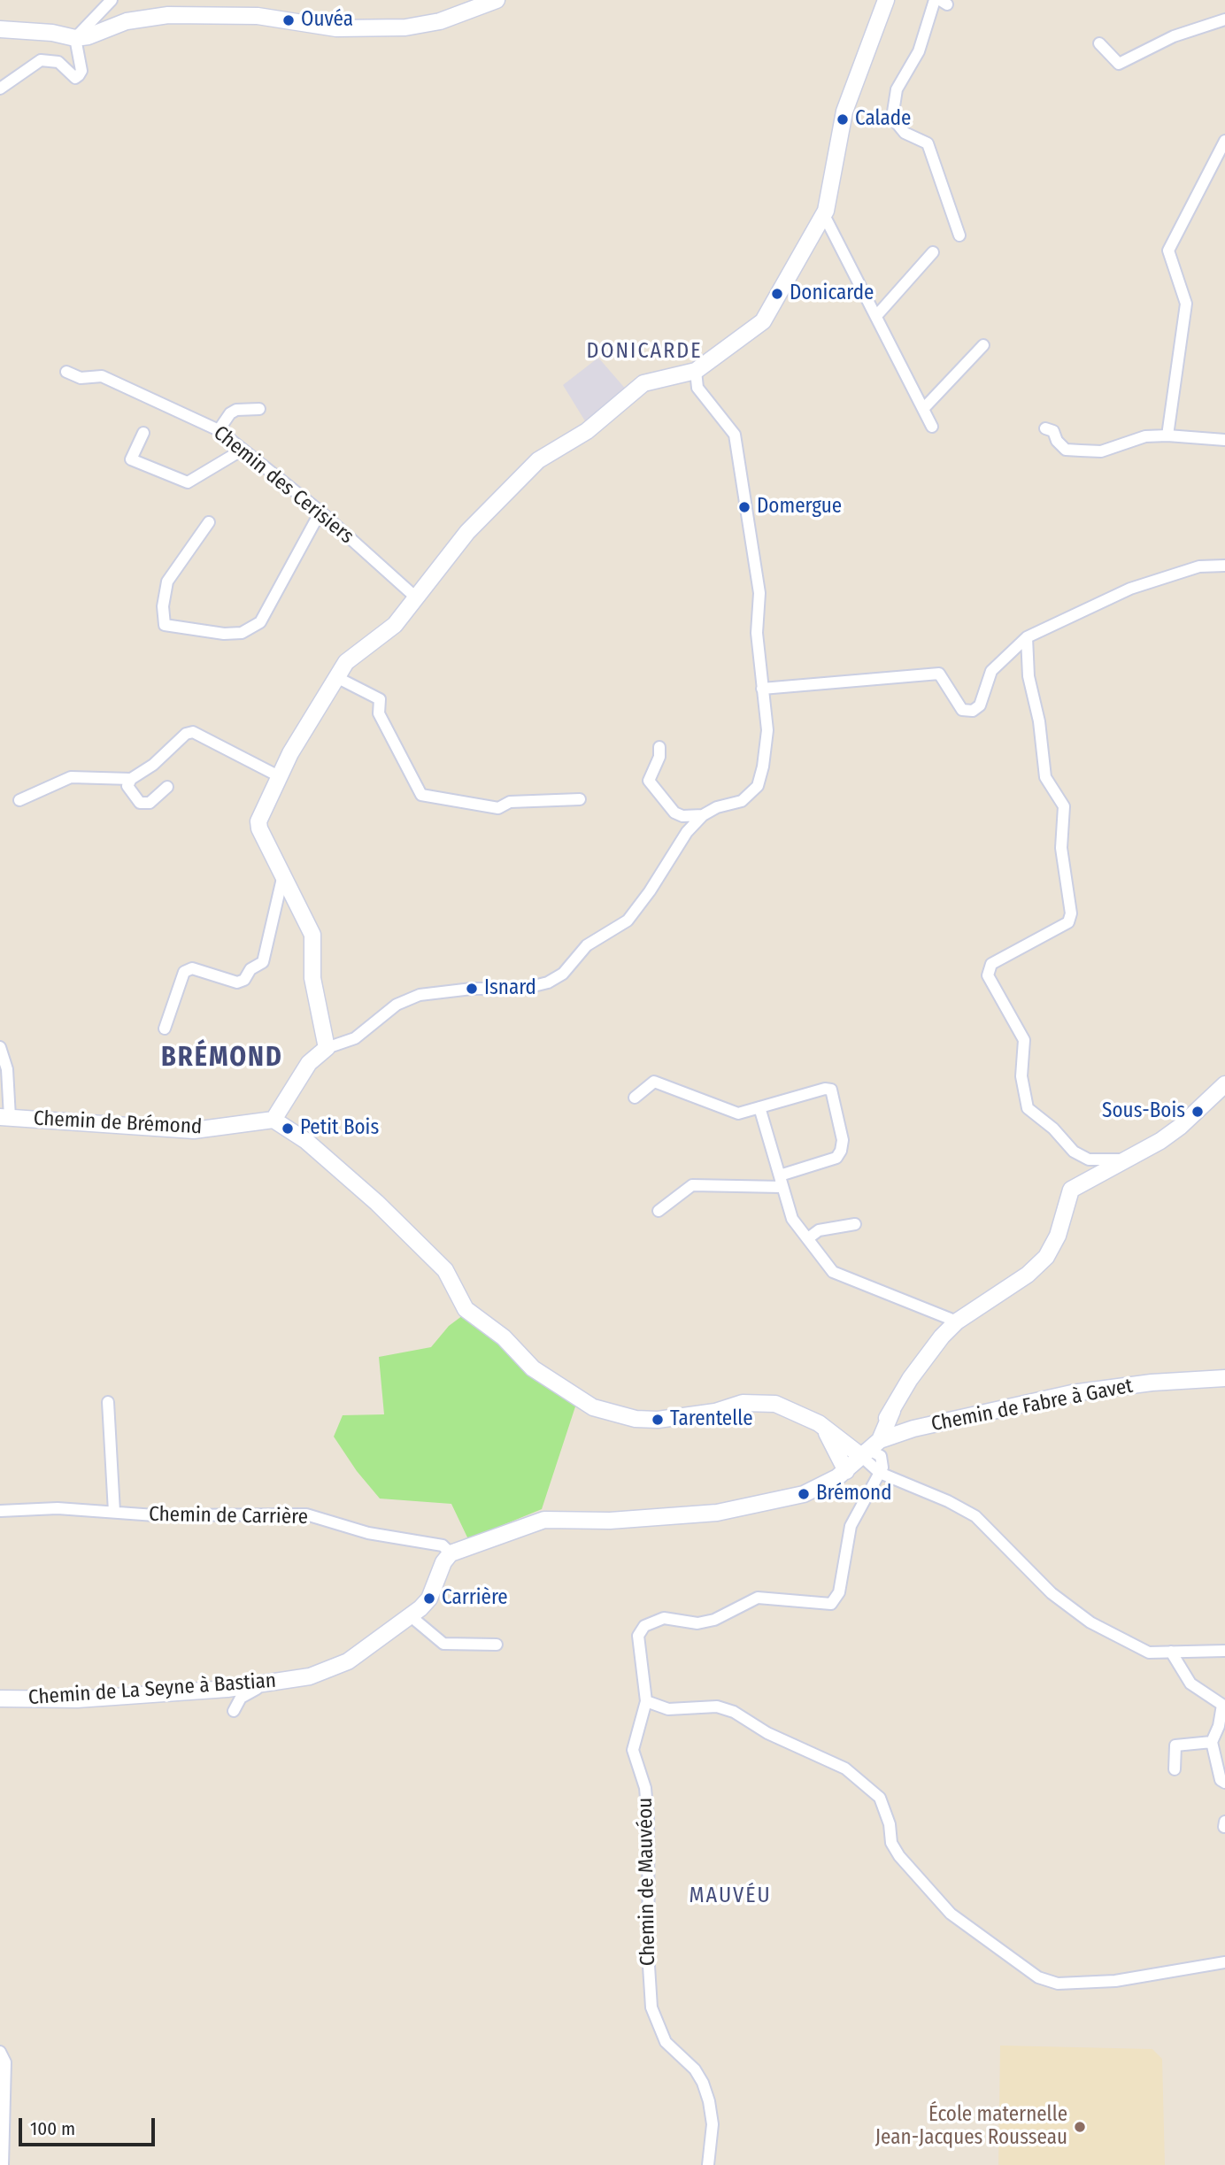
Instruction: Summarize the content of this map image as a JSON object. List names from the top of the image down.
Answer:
{
  "streets": {
    "street": [
      "Chemin des Cerisiers",
      "Chemin de Brémond",
      "Chemin de Fabre à Gavet",
      "Chemin de Carrière",
      "Chemin de La Seyne à Bastian",
      "Chemin de Mauvéou"
    ]
  },
  "crossings": [
    ["Chemin de Carrière", "Chemin de La Seyne à Bastian"]
  ],
  "districts": ["DONICARDE", "BRÉMOND", "MAUVÉU"],
  "places": [
    "Ouvéa",
    "Calade",
    "Donicarde",
    "Domergue",
    "Isnard",
    "Sous-Bois",
    "Petit Bois",
    "Tarentelle",
    "Brémond",
    "Carrière",
    "École maternelle Jean-Jacques Rousseau"
  ],
  "scale_bar": "100 m"
}
